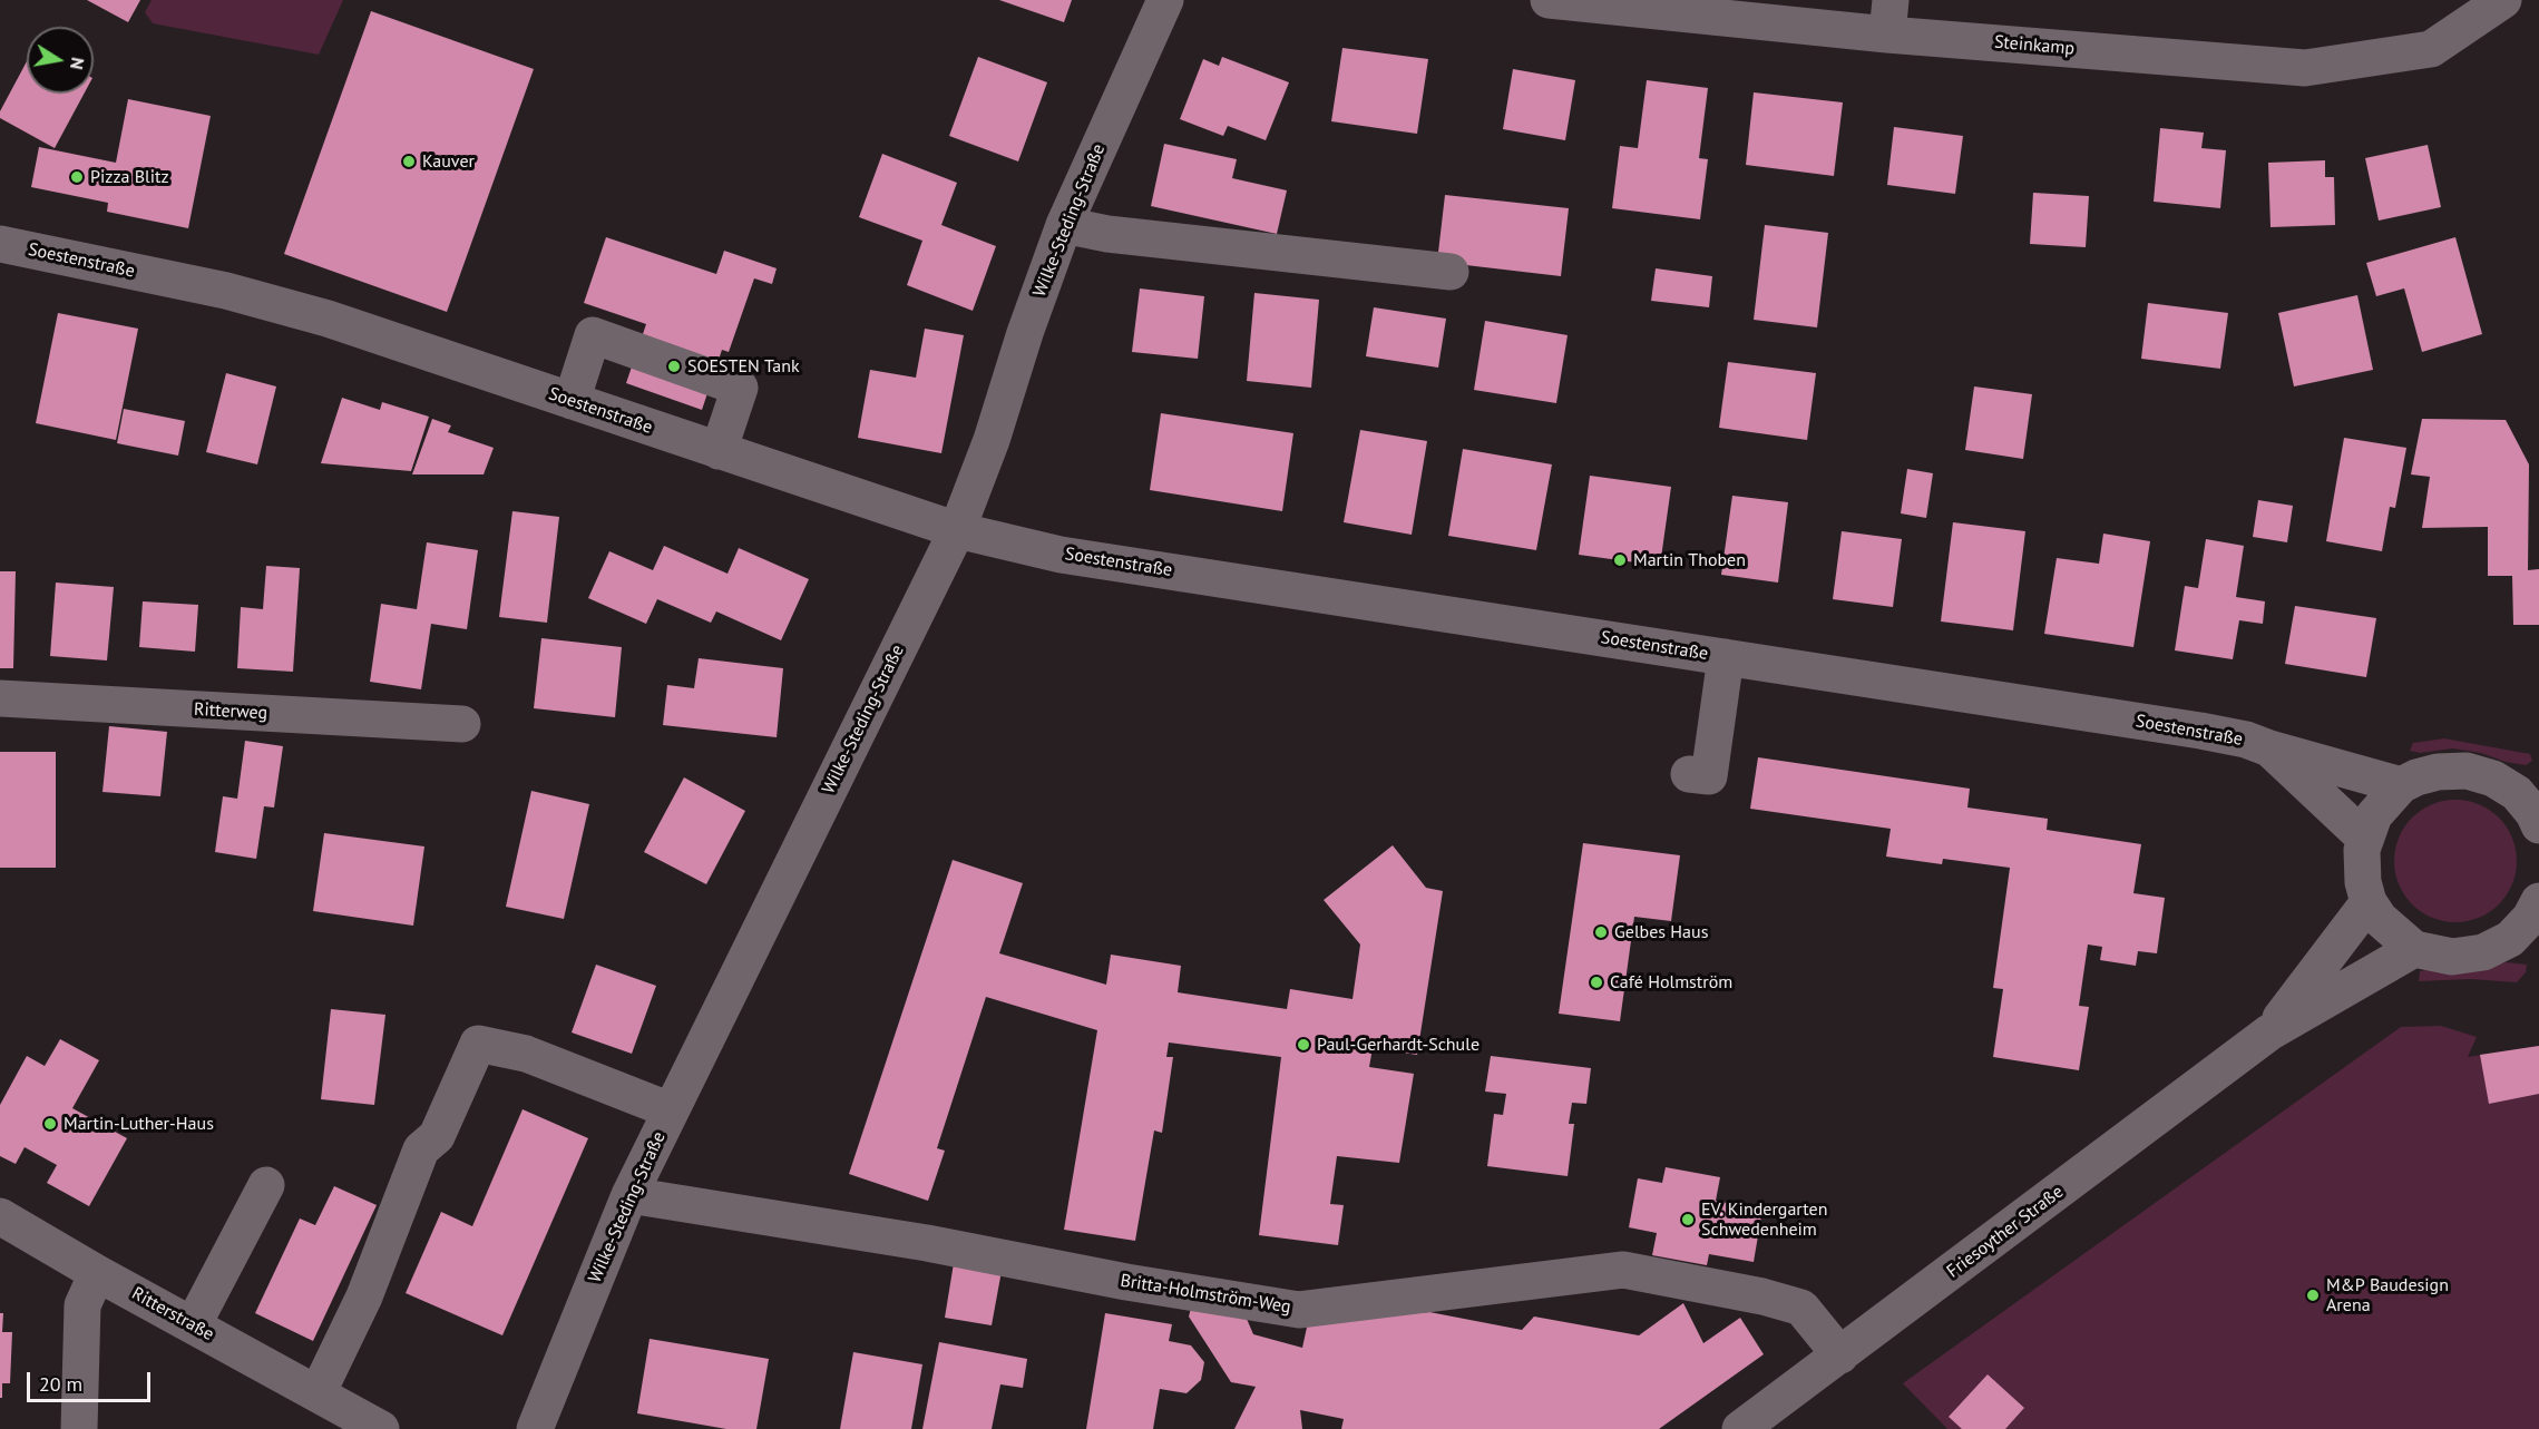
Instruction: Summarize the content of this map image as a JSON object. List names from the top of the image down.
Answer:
{
  "streets": {
    "street": [
      "Steinkamp",
      "Wilke-Steding-Straße",
      "Soestenstraße",
      "Ritterweg",
      "Friesoyther Straße",
      "Britta-Holmström-Weg",
      "Ritterstraße"
    ]
  },
  "crossings": [
    ["Wilke-Steding-Straße", "Soestenstraße"],
    ["Wilke-Steding-Straße", "Britta-Holmström-Weg"],
    ["Friesoyther Straße", "Britta-Holmström-Weg"]
  ],
  "places": [
    "Kauver",
    "Pizza Blitz",
    "SOESTEN Tank",
    "Martin Thoben",
    "Gelbes Haus",
    "Café Holmström",
    "Paul-Gerhardt-Schule",
    "Martin-Luther-Haus",
    "EV. Kindergarten Schwedenheim",
    "M&P Baudesign Arena"
  ],
  "scale_bar": "20 m",
  "north": "right"
}
